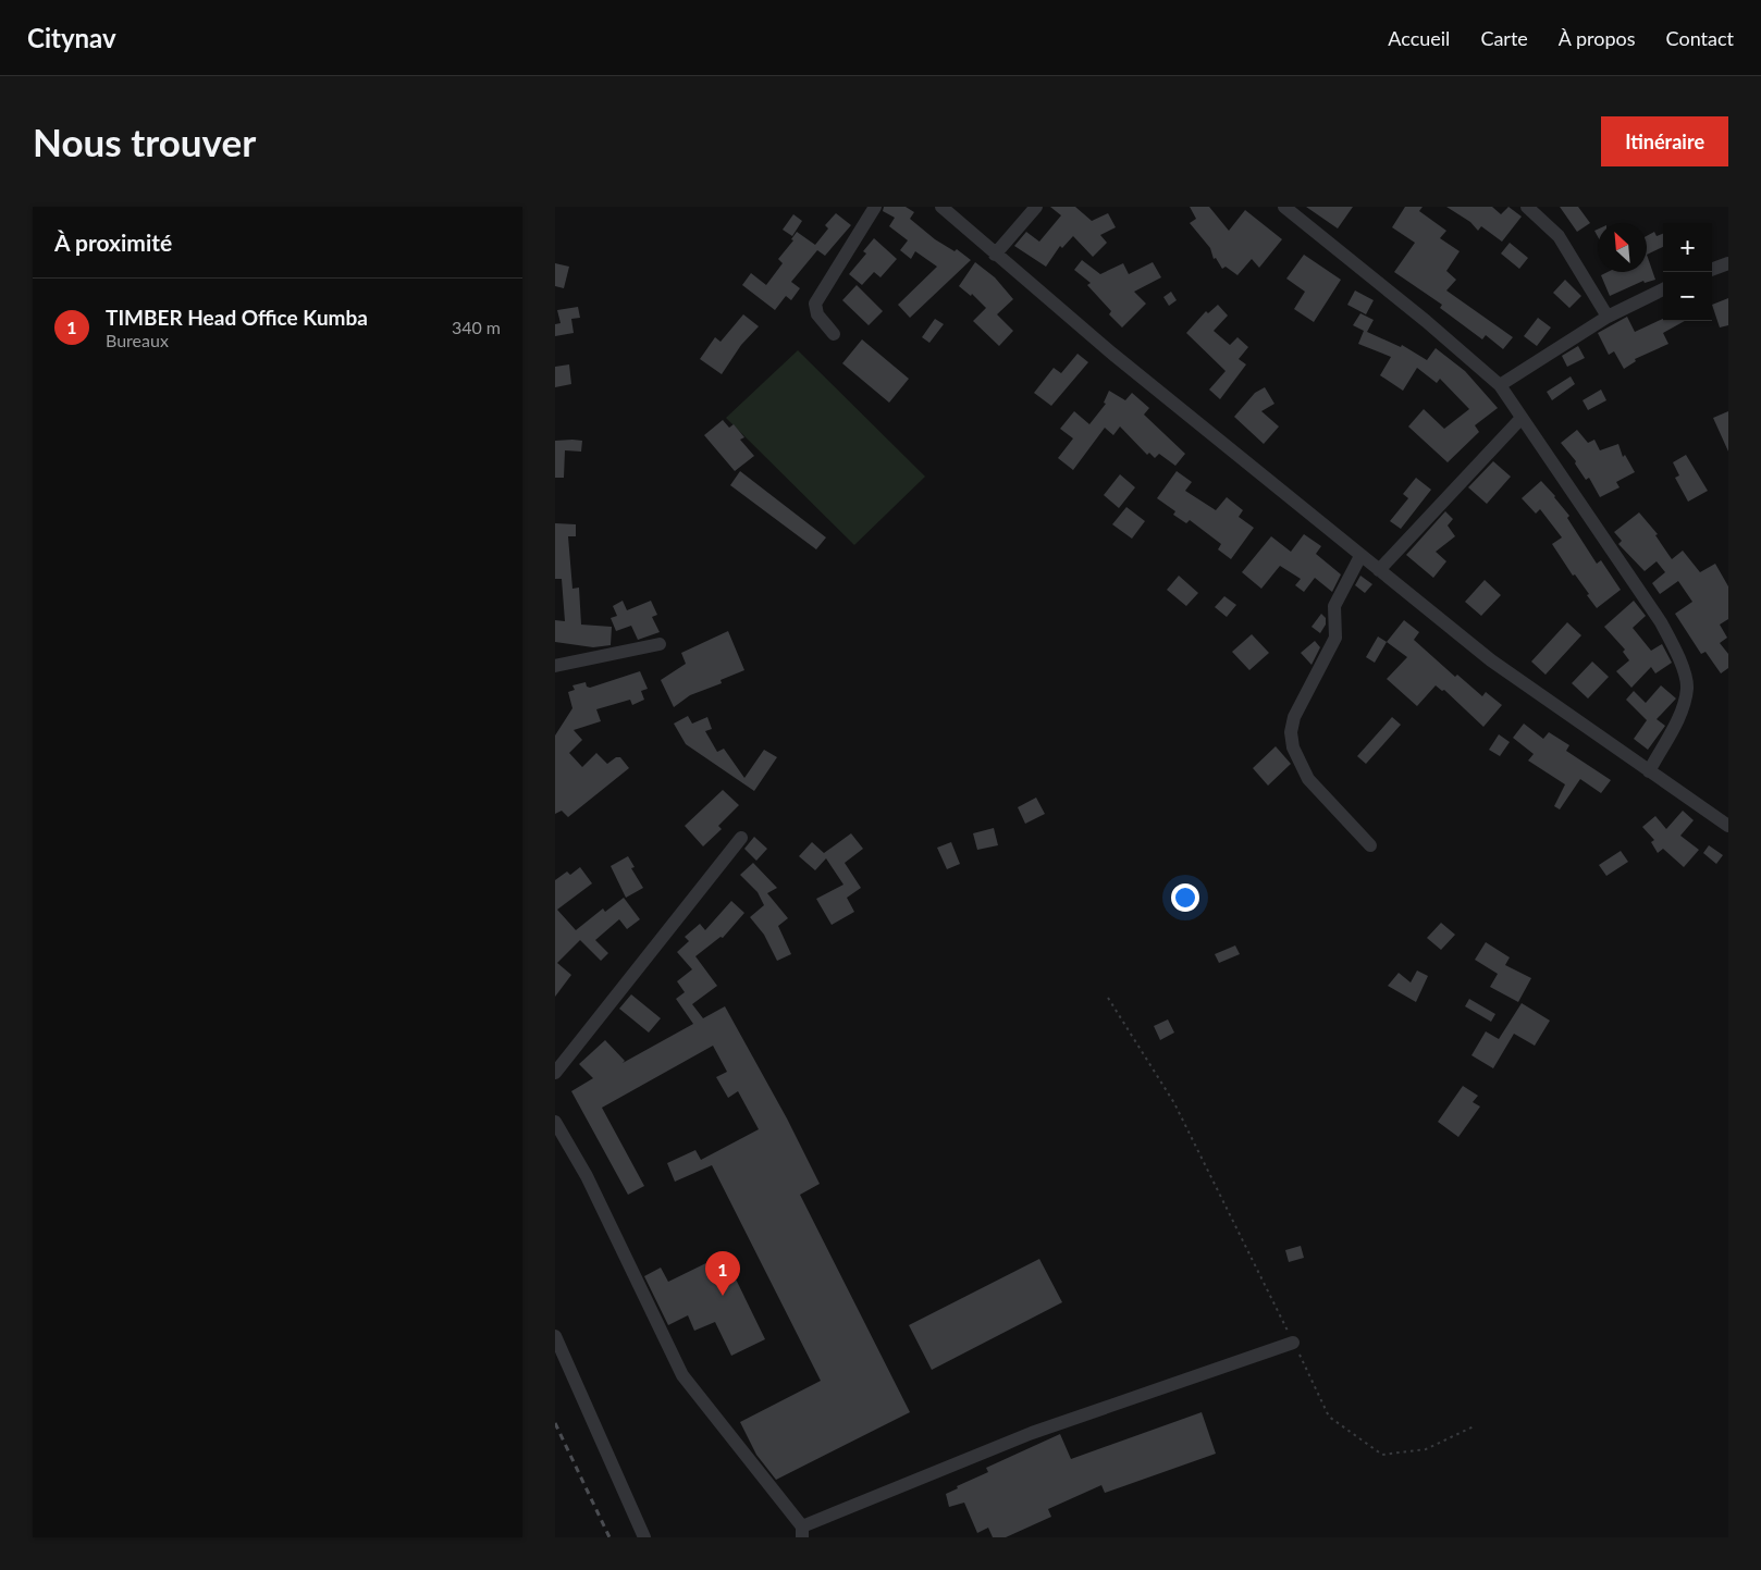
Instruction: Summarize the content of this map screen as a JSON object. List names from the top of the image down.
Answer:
{
  "north": "top left",
  "page": {
    "header": "Citynav",
    "nav": [
      "Accueil",
      "Carte",
      "À propos",
      "Contact"
    ],
    "buttons": "Itinéraire",
    "title": "Nous trouver",
    "heading": "À proximité",
    "map_buttons": ["+", "−"],
    "list": [
      {
        "mark": "1",
        "name": "TIMBER Head Office Kumba",
        "note": "Bureaux",
        "value": "340 m"
      }
    ],
    "pins": "1"
  }
}
